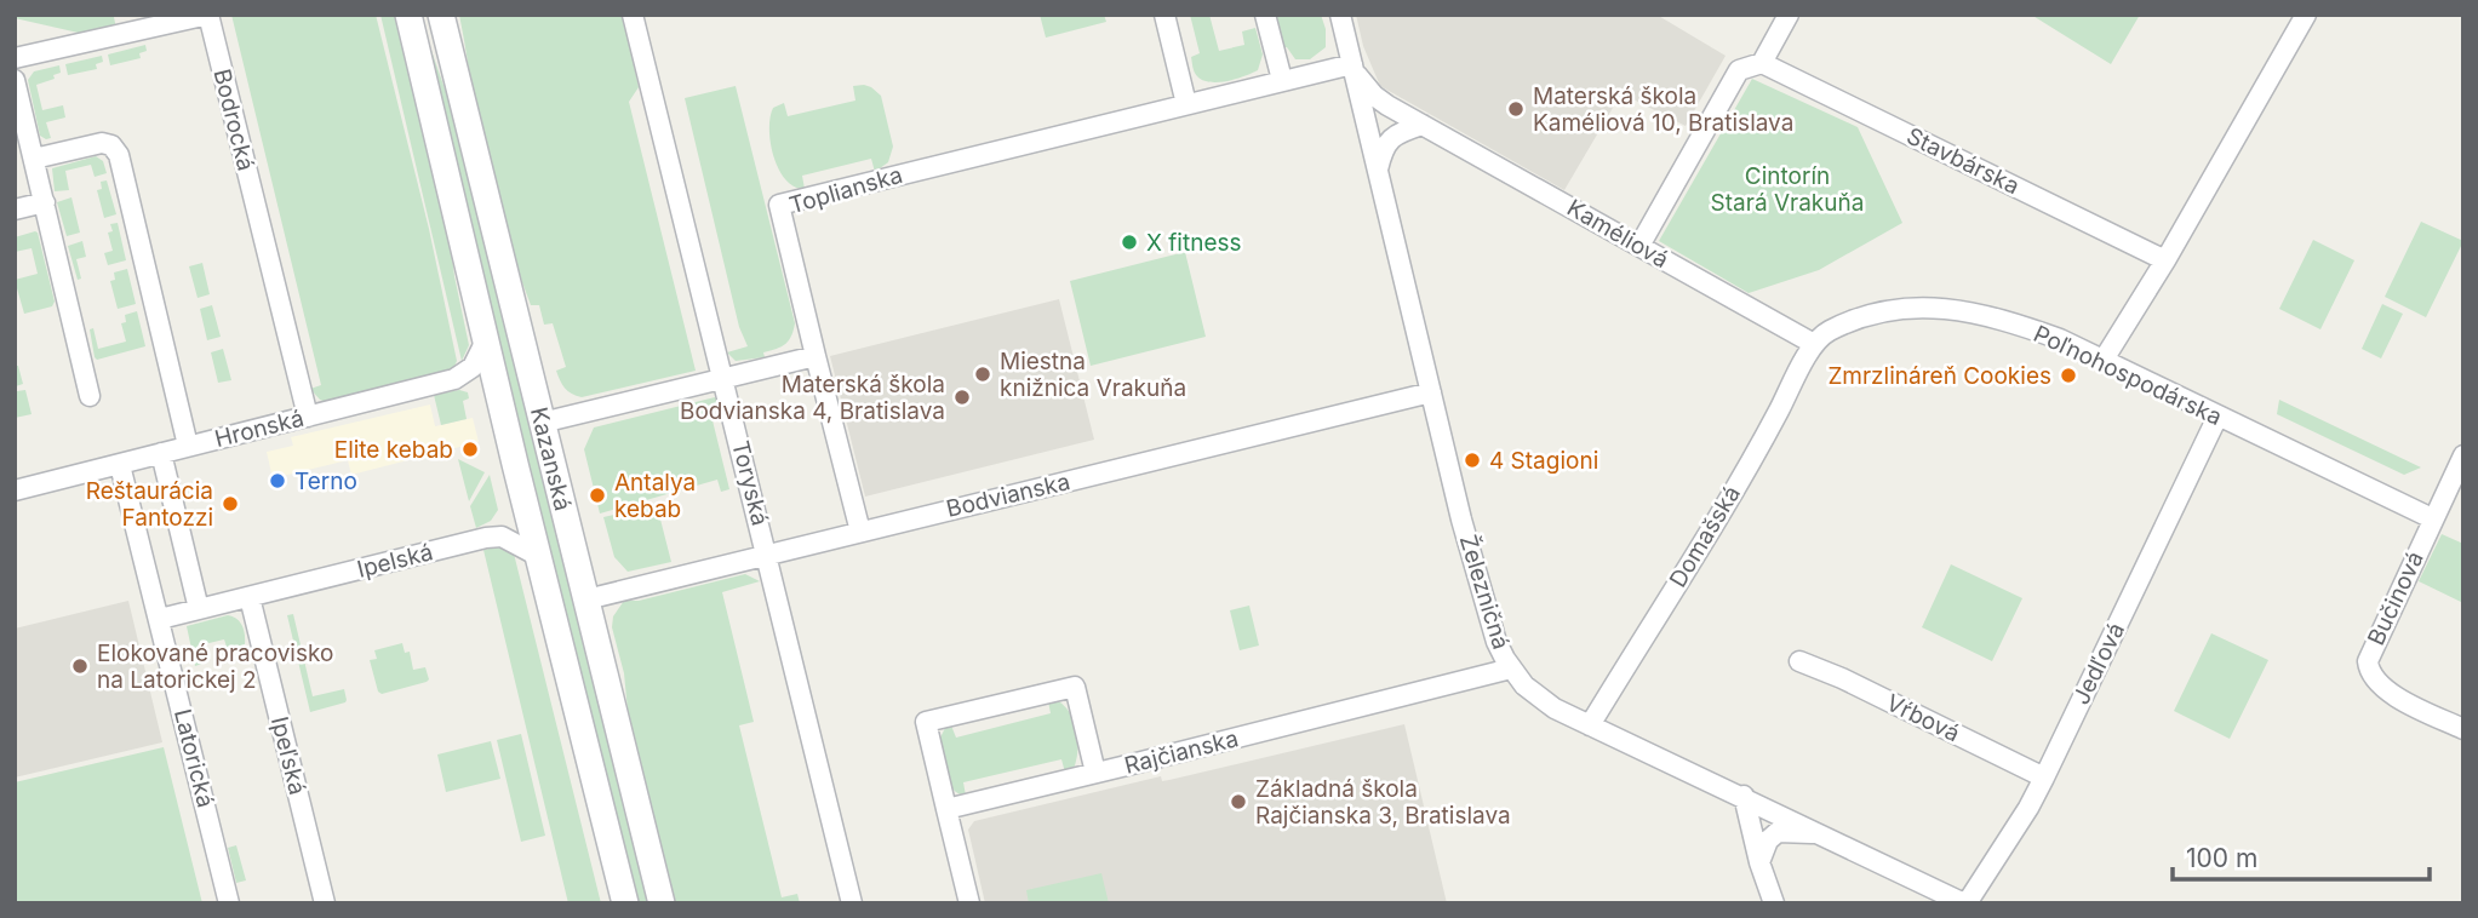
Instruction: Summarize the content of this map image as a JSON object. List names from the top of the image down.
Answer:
{
  "streets": {
    "main road": ["Kazanská"],
    "street": [
      "Bodrocká",
      "Stavbárska",
      "Toplianska",
      "Kaméliová",
      "Poľnohospodárska",
      "Hronská",
      "Toryská",
      "Bodvianska",
      "Domašská",
      "Ipelská",
      "Železničná",
      "Bučinová",
      "Jedľová",
      "Vŕbová",
      "Rajčianska",
      "Ipeľská",
      "Latorická"
    ]
  },
  "crossings": [
    ["Bodrocká", "Hronská"],
    ["Toplianska", "Kaméliová"],
    ["Toplianska", "Železničná"],
    ["Kaméliová", "Poľnohospodárska"],
    ["Kaméliová", "Domašská"],
    ["Kaméliová", "Železničná"],
    ["Poľnohospodárska", "Domašská"],
    ["Poľnohospodárska", "Bučinová"],
    ["Poľnohospodárska", "Jedľová"],
    ["Hronská", "Kazanská"],
    ["Hronská", "Latorická"],
    ["Kazanská", "Bodvianska"],
    ["Kazanská", "Ipelská"],
    ["Toryská", "Bodvianska"],
    ["Bodvianska", "Železničná"],
    ["Domašská", "Železničná"],
    ["Ipelská", "Ipeľská"],
    ["Železničná", "Jedľová"],
    ["Železničná", "Rajčianska"],
    ["Jedľová", "Vŕbová"]
  ],
  "parks": ["Cintorín Stará Vrakuňa"],
  "places": [
    "Materská škola Kaméliová 10, Bratislava",
    "X fitness",
    "Miestna knižnica Vrakuňa",
    "Zmrzlináreň Cookies",
    "Materská škola Bodvianska 4, Bratislava",
    "Elite kebab",
    "4 Stagioni",
    "Terno",
    "Antalya kebab",
    "Reštaurácia Fantozzi",
    "Elokované pracovisko na Latorickej 2",
    "Základná škola Rajčianska 3, Bratislava"
  ],
  "scale_bar": "100 m"
}
